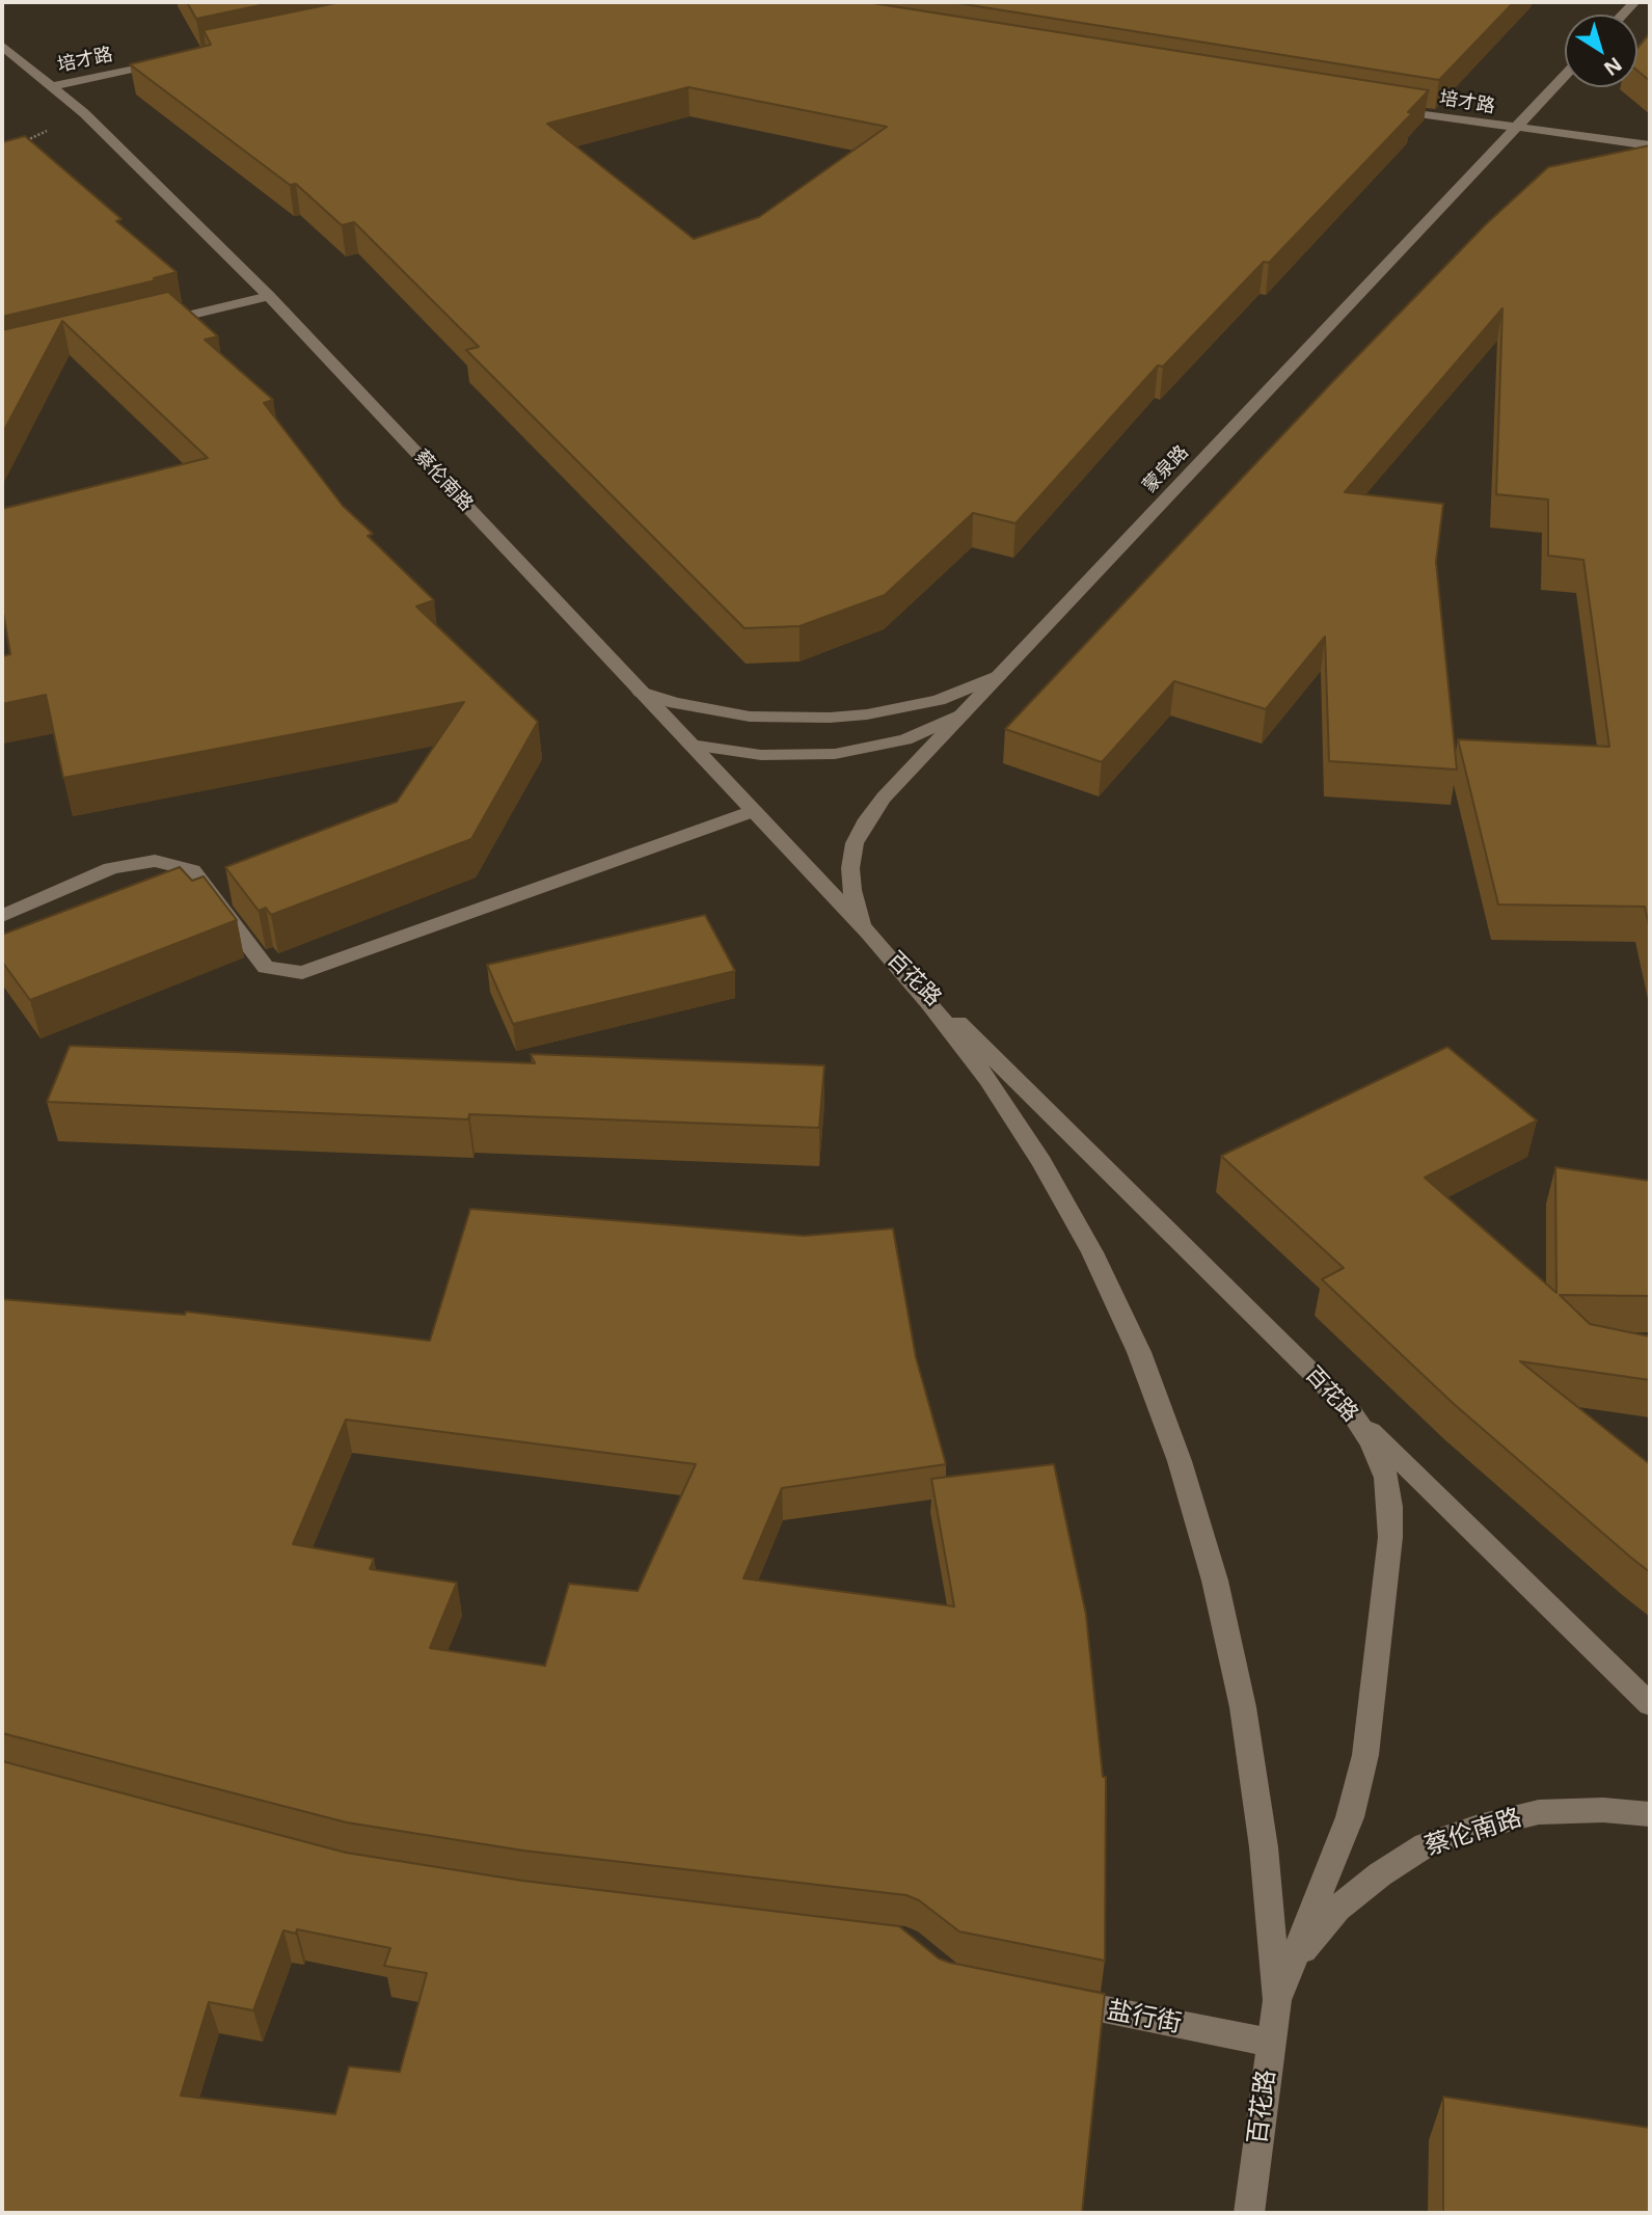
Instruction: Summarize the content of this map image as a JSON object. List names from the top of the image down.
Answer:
{
  "streets": {
    "main road": [
      "培才路",
      "蒙泉路",
      "蔡伦南路",
      "百花路",
      "盐行街"
    ]
  },
  "crossings": [
    ["培才路", "蒙泉路"],
    ["培才路", "蔡伦南路"],
    ["蒙泉路", "蔡伦南路"],
    ["蒙泉路", "百花路"],
    ["蔡伦南路", "百花路"],
    ["百花路", "盐行街"]
  ],
  "north": "bottom right"
}
